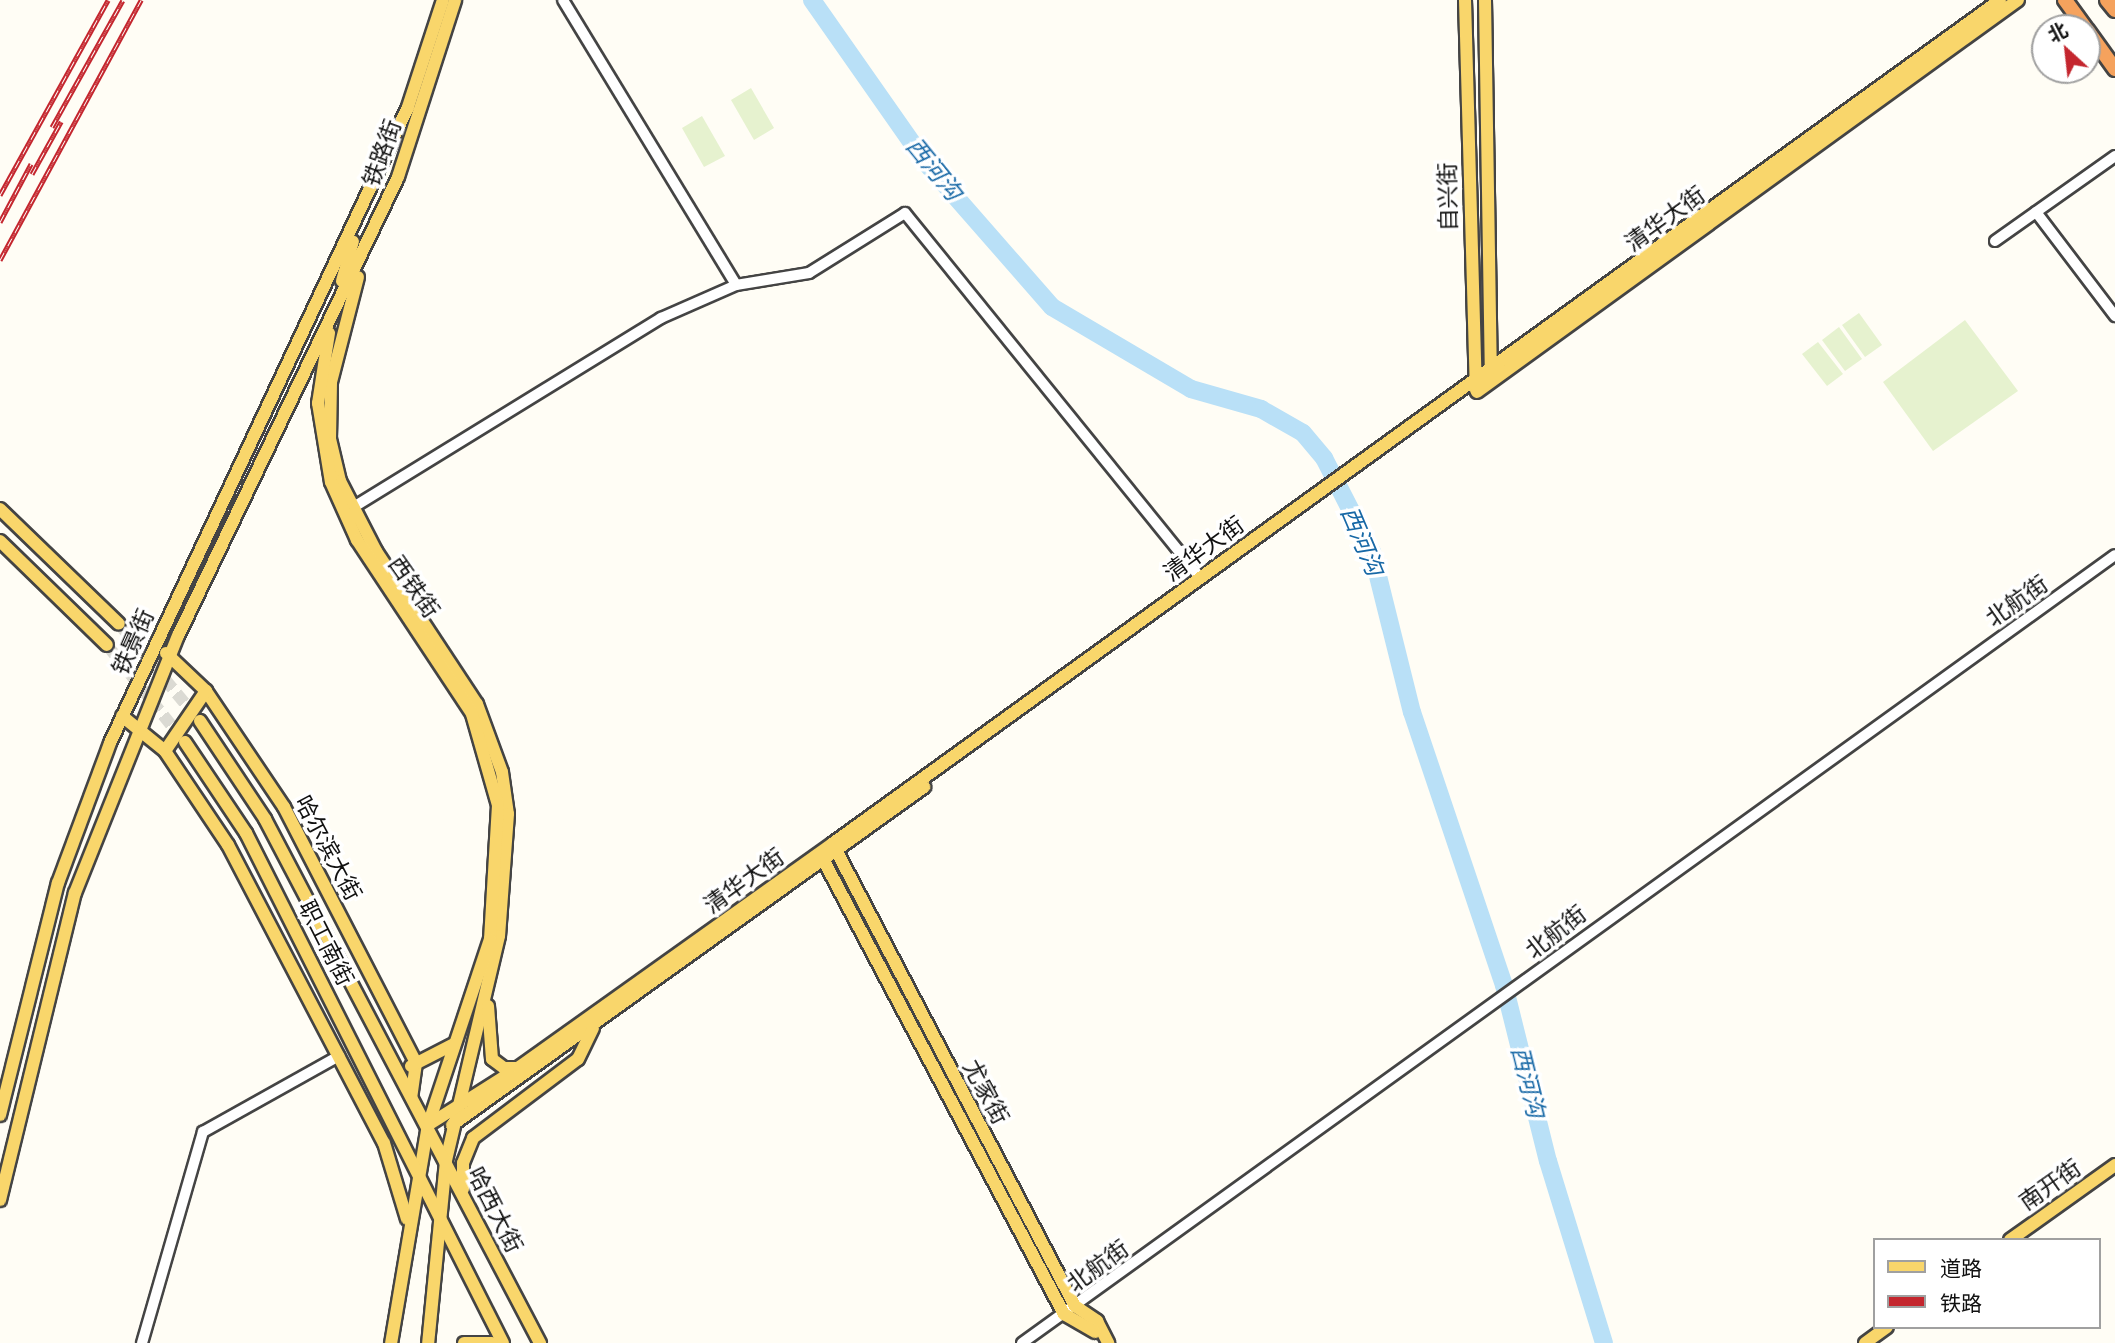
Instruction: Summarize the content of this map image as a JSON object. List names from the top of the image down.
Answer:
{
  "streets": {
    "main road": [
      "铁路街",
      "自兴街",
      "清华大街",
      "西铁街",
      "铁景街",
      "哈尔滨大街",
      "职工南街",
      "尤家街",
      "南开街",
      "哈西大街"
    ],
    "street": ["北航街"]
  },
  "crossings": [
    ["铁路街", "西铁街"],
    ["铁路街", "铁景街"],
    ["自兴街", "清华大街"],
    ["清华大街", "尤家街"],
    ["清华大街", "哈西大街"],
    ["西铁街", "铁景街"],
    ["北航街", "尤家街"],
    ["铁景街", "哈尔滨大街"],
    ["职工南街", "哈西大街"]
  ],
  "water": ["西河沟"],
  "legend": ["道路", "铁路"],
  "north": "top left"
}
